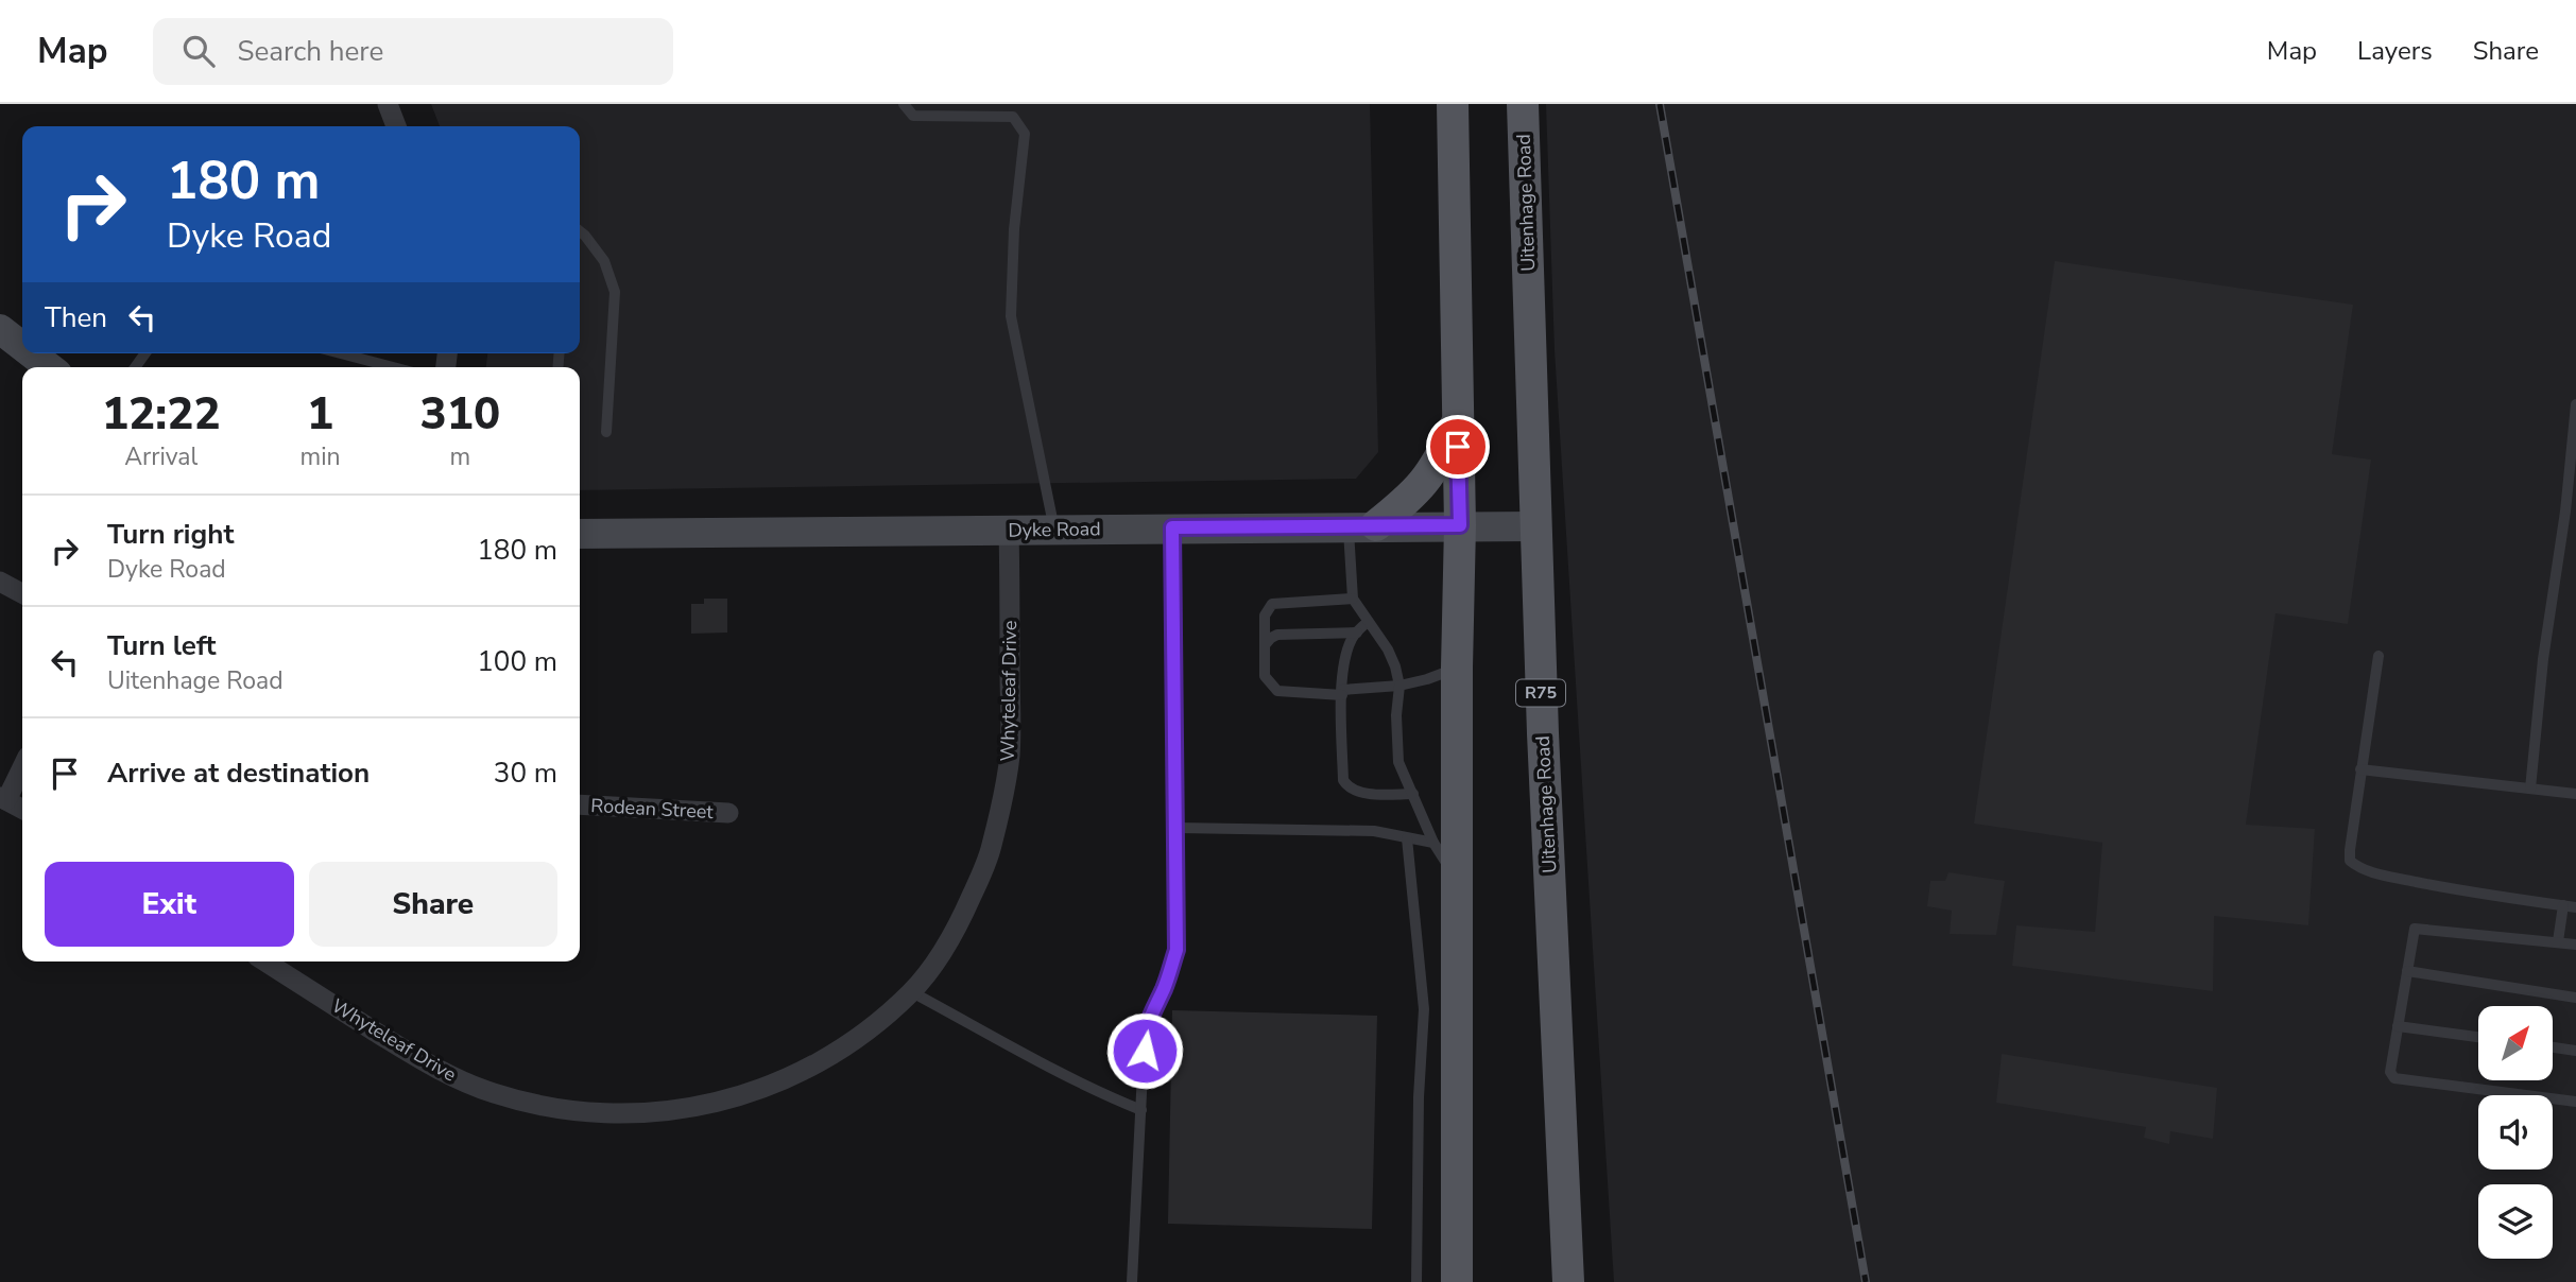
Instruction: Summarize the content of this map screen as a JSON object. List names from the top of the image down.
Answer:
{
  "streets": {
    "main road": ["Uitenhage Road", "R75"],
    "street": ["Dyke Road", "Whyteleaf Drive", "Rodean Street"]
  },
  "crossings": [
    ["Uitenhage Road", "Dyke Road"],
    ["Dyke Road", "Whyteleaf Drive"]
  ],
  "north": "top right",
  "page": {
    "header": "Map",
    "search": "Search here",
    "nav": ["Map", "Layers", "Share"],
    "turn": ["180 m", "Dyke Road"],
    "then": "Then",
    "eta": [
      "12:22",
      "Arrival",
      "1",
      "min",
      "310",
      "m"
    ],
    "list": [
      {
        "name": "Turn right",
        "note": "Dyke Road",
        "value": "180 m"
      },
      {
        "name": "Turn left",
        "note": "Uitenhage Road",
        "value": "100 m"
      },
      {
        "name": "Arrive at destination",
        "value": "30 m"
      }
    ],
    "buttons": ["Exit", "Share"]
  }
}
